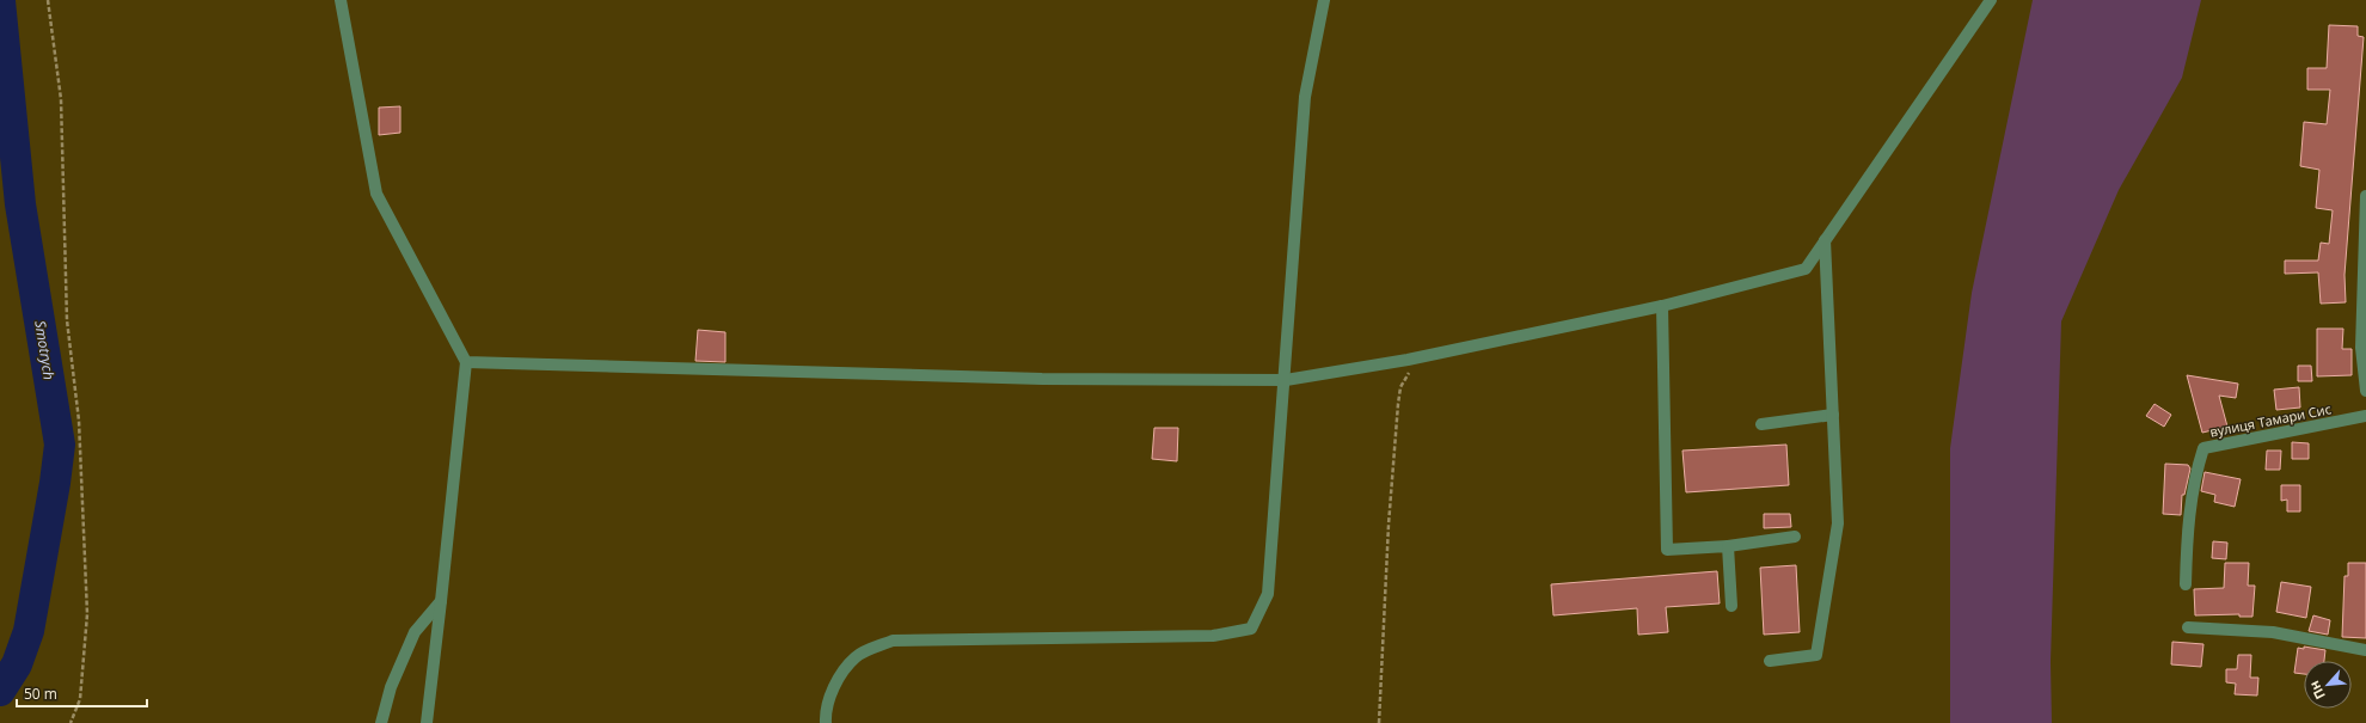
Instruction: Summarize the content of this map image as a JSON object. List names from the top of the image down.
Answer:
{
  "streets": {
    "street": ["вулиця Тамари Сис"]
  },
  "water": ["Smotrych"],
  "scale_bar": "50 m",
  "north": "bottom left"
}
